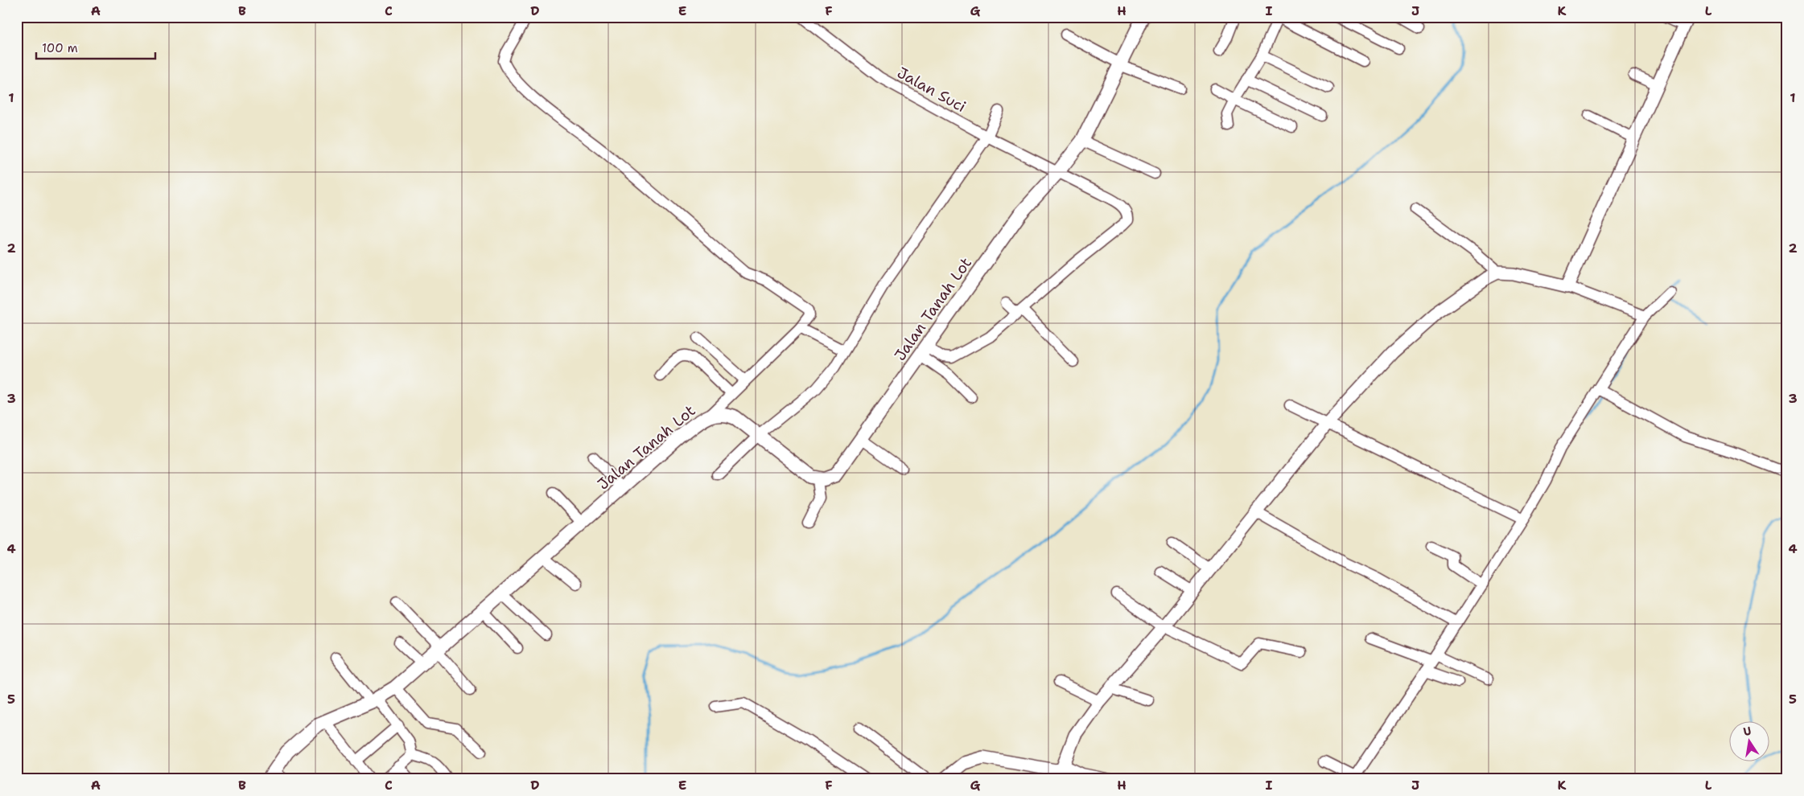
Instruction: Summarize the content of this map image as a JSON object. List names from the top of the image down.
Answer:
{
  "streets": {
    "main road": ["Jalan Tanah Lot"],
    "street": ["Jalan Suci"]
  },
  "crossings": [
    ["Jalan Suci", "Jalan Tanah Lot"]
  ],
  "scale_bar": "100 m",
  "north": "top",
  "grid": {
    "columns": [
      "A",
      "B",
      "C",
      "D",
      "E",
      "F",
      "G",
      "H",
      "I",
      "J",
      "K",
      "L"
    ],
    "rows": [
      "1",
      "2",
      "3",
      "4",
      "5"
    ]
  }
}
